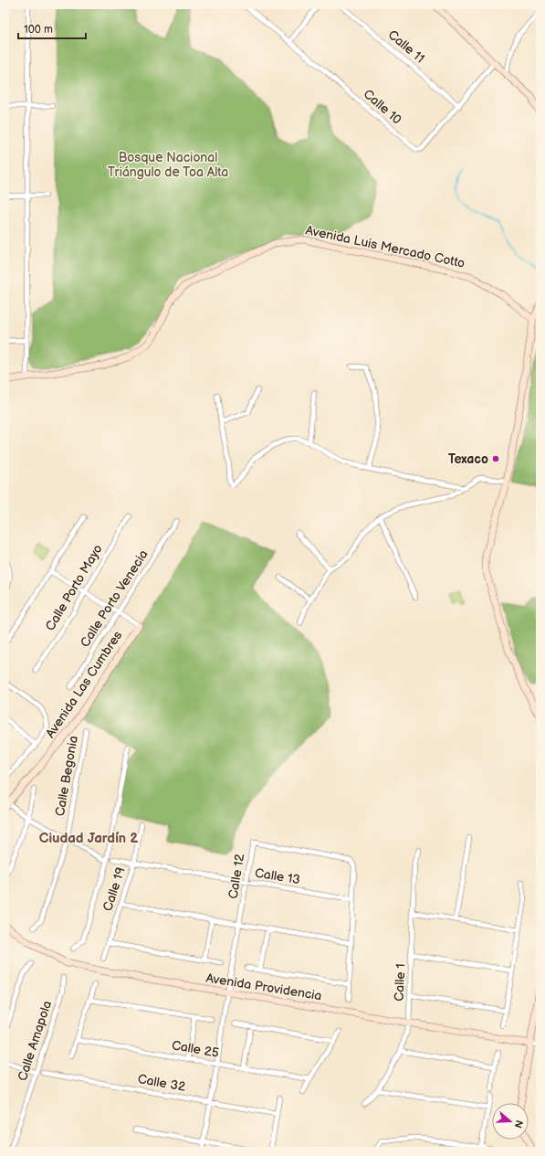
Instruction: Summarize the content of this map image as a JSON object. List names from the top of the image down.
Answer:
{
  "streets": {
    "street": [
      "Calle 11",
      "Calle 10",
      "Avenida Luis Mercado Cotto",
      "Calle Porto Mayo",
      "Calle Porto Venecia",
      "Avenida Las Cumbres",
      "Calle Begonia",
      "Calle 12",
      "Calle 13",
      "Calle 19",
      "Calle 1",
      "Avenida Providencia",
      "Calle Amapola",
      "Calle 25",
      "Calle 32"
    ]
  },
  "crossings": [
    ["Calle 11", "Calle 10"],
    ["Calle 12", "Calle 13"],
    ["Calle 12", "Avenida Providencia"],
    ["Calle 12", "Calle 25"],
    ["Calle 12", "Calle 32"],
    ["Calle 13", "Calle 19"],
    ["Calle 1", "Avenida Providencia"]
  ],
  "districts": ["Ciudad Jardín 2"],
  "parks": ["Bosque Nacional Triángulo de Toa Alta"],
  "places": ["Texaco"],
  "scale_bar": "100 m",
  "north": "right"
}
